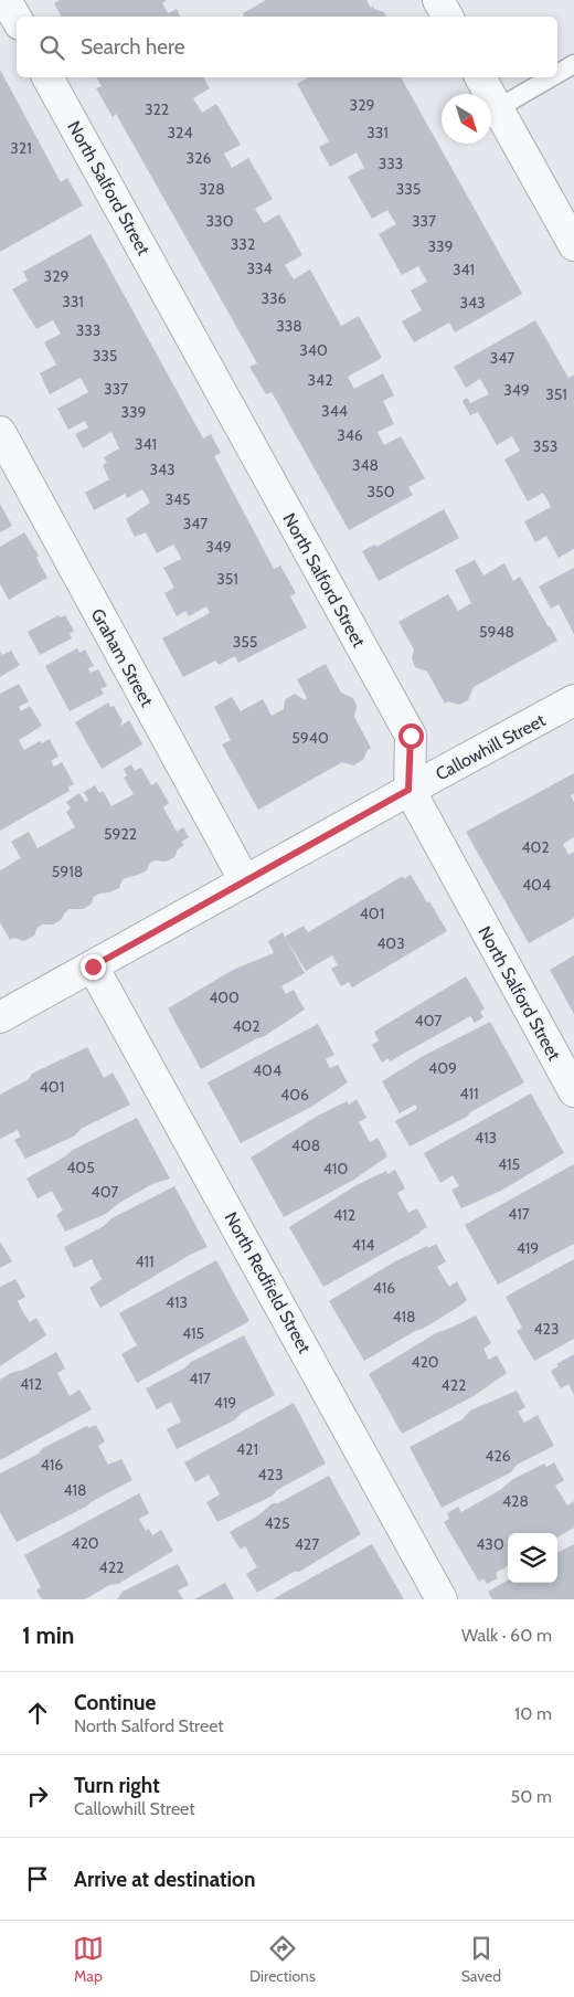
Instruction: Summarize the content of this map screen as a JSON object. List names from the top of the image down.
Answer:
{
  "streets": {
    "street": [
      "North Salford Street",
      "Graham Street",
      "Callowhill Street",
      "North Redfield Street"
    ]
  },
  "crossings": [
    ["North Salford Street", "Callowhill Street"],
    ["Graham Street", "Callowhill Street"],
    ["Callowhill Street", "North Redfield Street"]
  ],
  "house_numbers": [
    "329",
    "322",
    "324",
    "331",
    "321",
    "326",
    "333",
    "328",
    "335",
    "330",
    "337",
    "332",
    "339",
    "334",
    "341",
    "329",
    "336",
    "331",
    "343",
    "338",
    "333",
    "340",
    "335",
    "347",
    "342",
    "337",
    "349",
    "351",
    "344",
    "339",
    "346",
    "341",
    "353",
    "348",
    "343",
    "350",
    "345",
    "347",
    "349",
    "351",
    "5948",
    "355",
    "5940",
    "5922",
    "402",
    "5918",
    "404",
    "401",
    "403",
    "400",
    "407",
    "402",
    "409",
    "404",
    "401",
    "411",
    "406",
    "413",
    "408",
    "415",
    "405",
    "410",
    "407",
    "417",
    "412",
    "414",
    "419",
    "411",
    "416",
    "413",
    "418",
    "423",
    "415",
    "420",
    "417",
    "412",
    "422",
    "419",
    "421",
    "426",
    "416",
    "423",
    "418",
    "428",
    "425",
    "420",
    "427",
    "430",
    "422"
  ],
  "north": "bottom right",
  "page": {
    "search": "Search here",
    "heading": ["1 min", "Walk · 60 m"],
    "list": [
      ["Continue", "North Salford Street", "10 m"],
      ["Turn right", "Callowhill Street", "50 m"],
      "Arrive at destination"
    ],
    "nav": ["Map", "Directions", "Saved"]
  }
}
